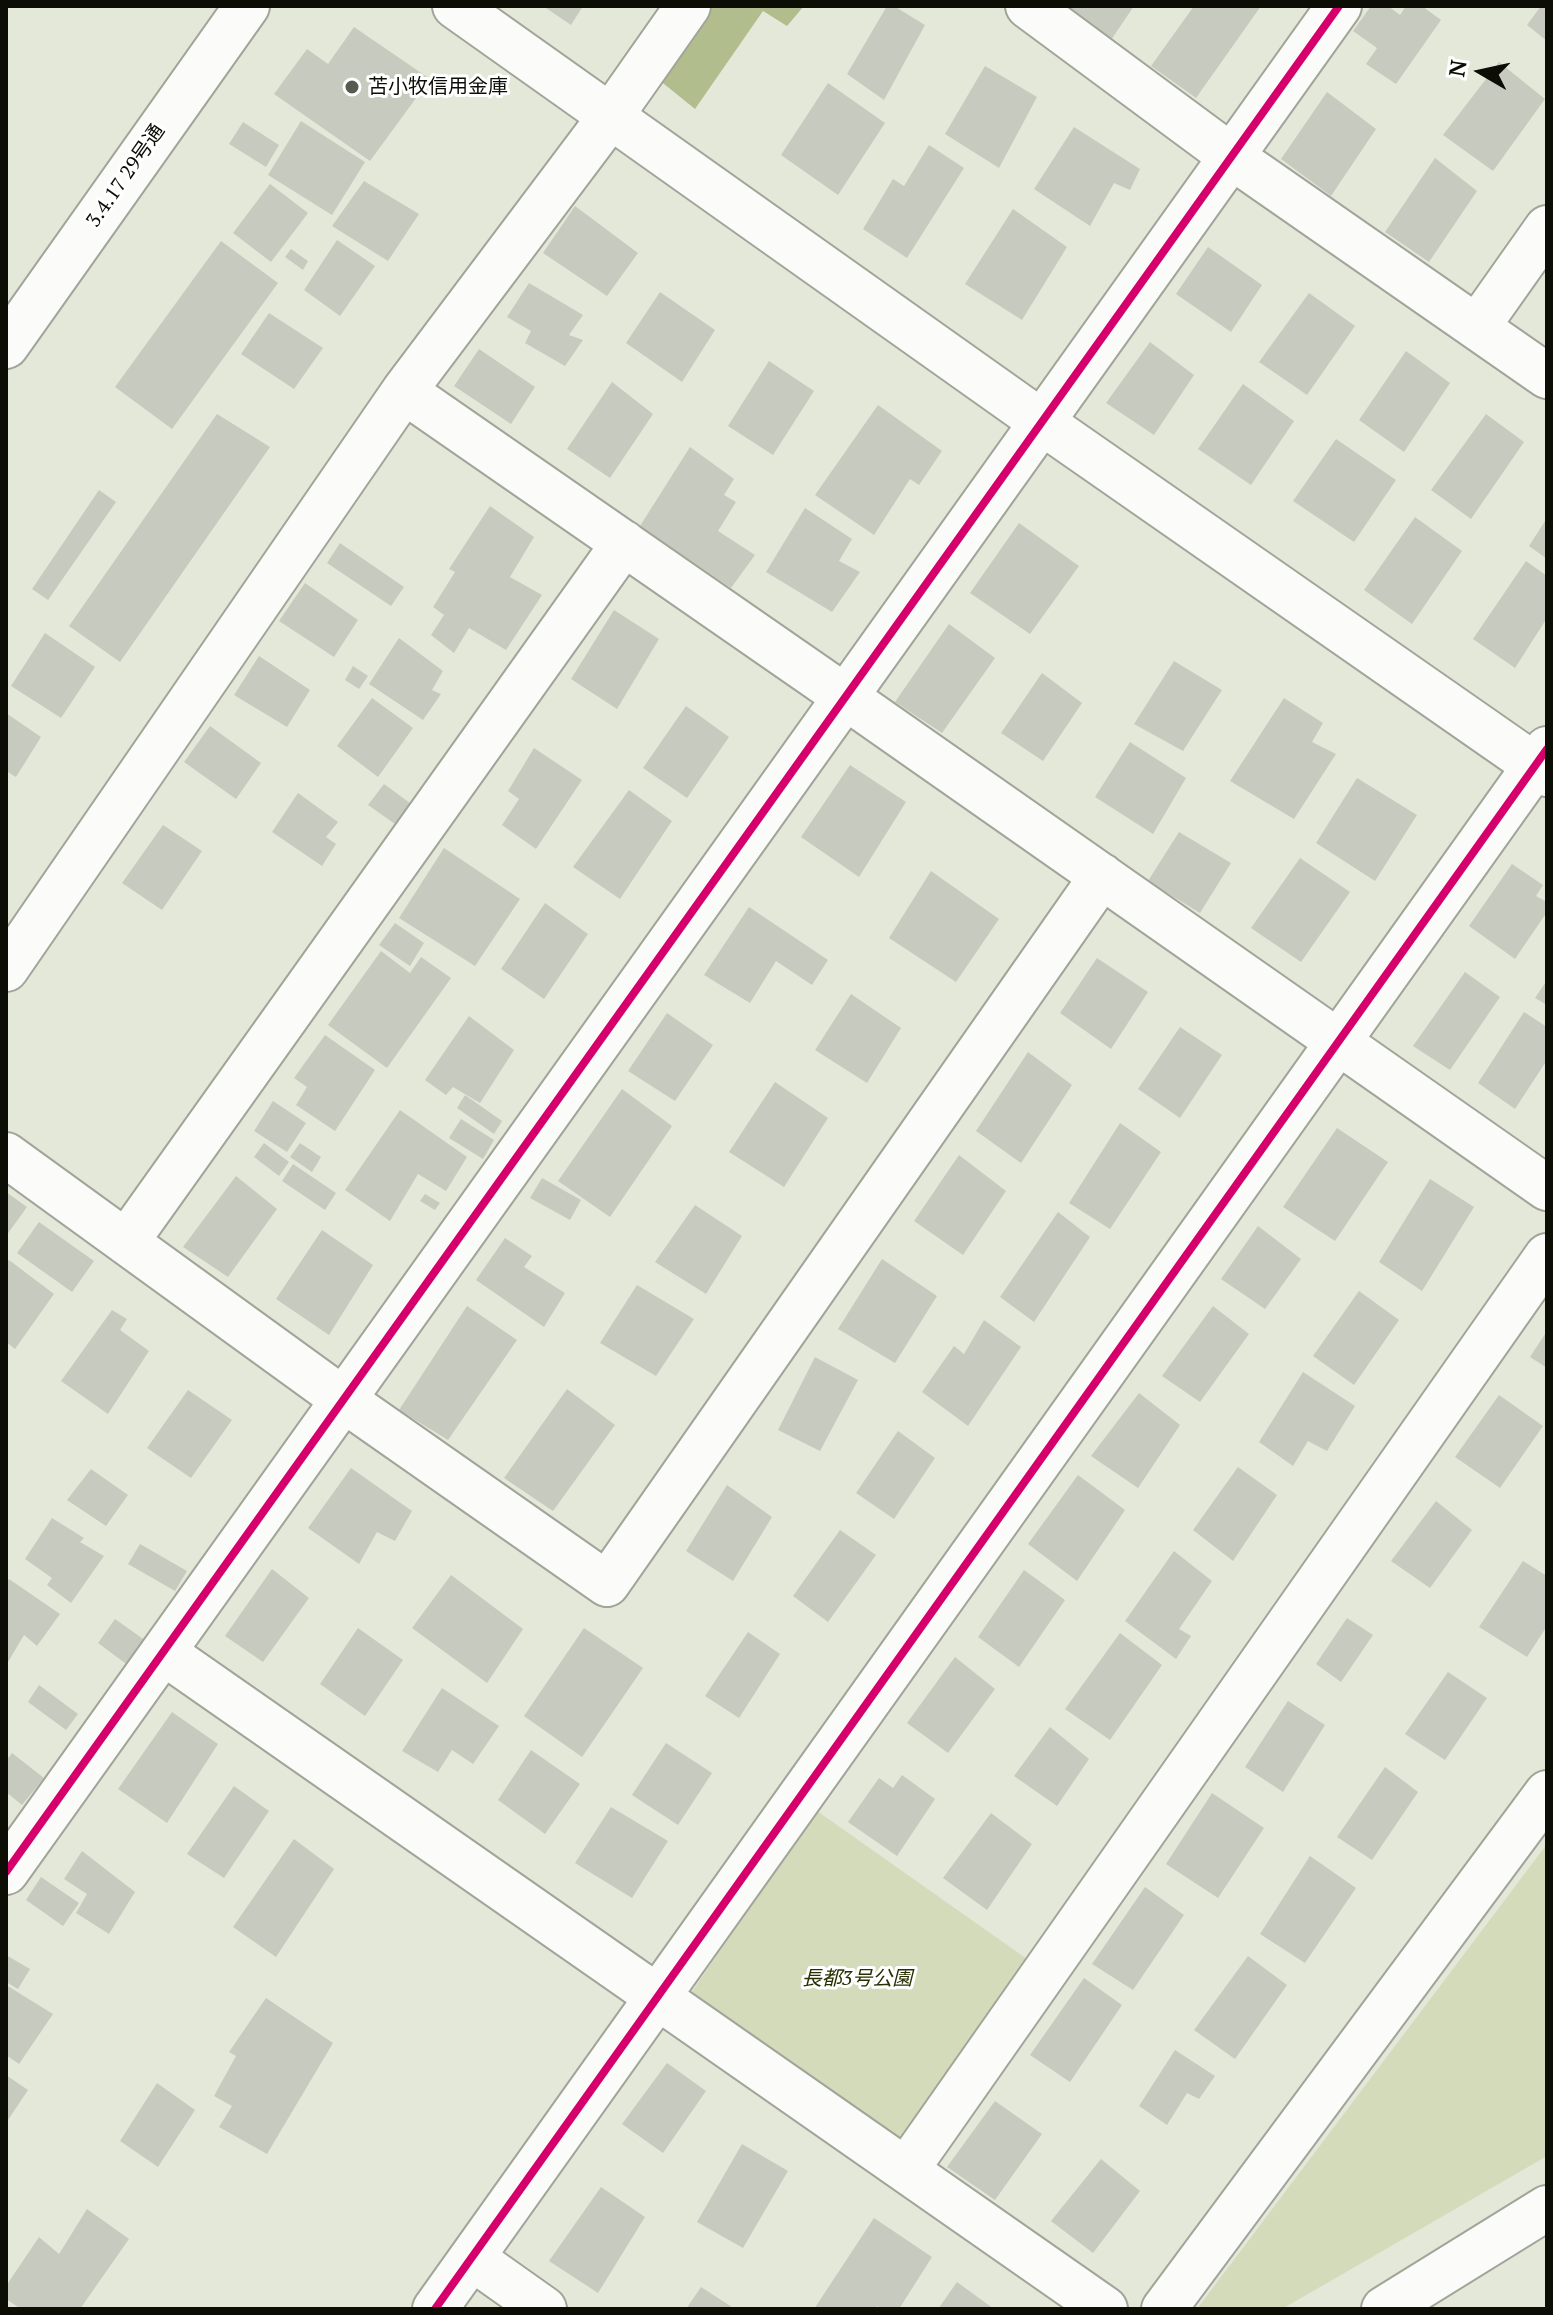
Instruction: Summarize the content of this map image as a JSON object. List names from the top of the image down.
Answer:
{
  "streets": {
    "street": ["3.4.17 29号通"]
  },
  "parks": ["長都3号公園"],
  "places": ["苫小牧信用金庫"],
  "north": "left"
}
